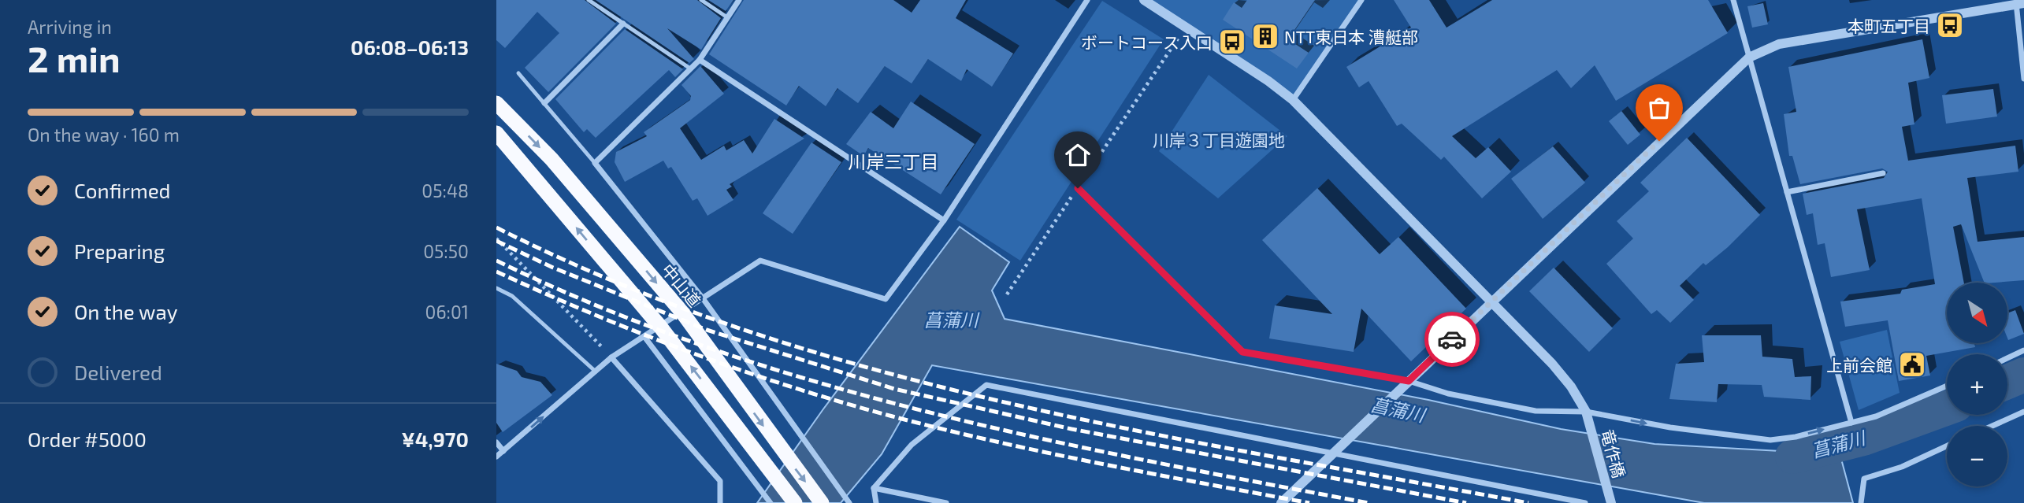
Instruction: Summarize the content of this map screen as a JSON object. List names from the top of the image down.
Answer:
{
  "streets": {
    "highway": ["中山道"],
    "street": ["竜作橋"]
  },
  "districts": ["川岸三丁目"],
  "water": ["菖蒲川"],
  "parks": ["川岸３丁目遊園地"],
  "places": {
    "bus stop": ["本町五丁目", "ボートコース入口"],
    "building": ["NTT東日本 漕艇部"],
    "public building": ["上前会館"]
  },
  "north": "bottom right",
  "page": {
    "heading": ["2 min", "Arriving in", "06:08–06:13"],
    "panel": ["Order #5000", "¥4,970"],
    "bar": "On the way · 160 m",
    "list": [
      ["Confirmed", "05:48"],
      ["Preparing", "05:50"],
      ["On the way", "06:01"],
      "Delivered"
    ],
    "map_buttons": ["+", "−"]
  }
}
